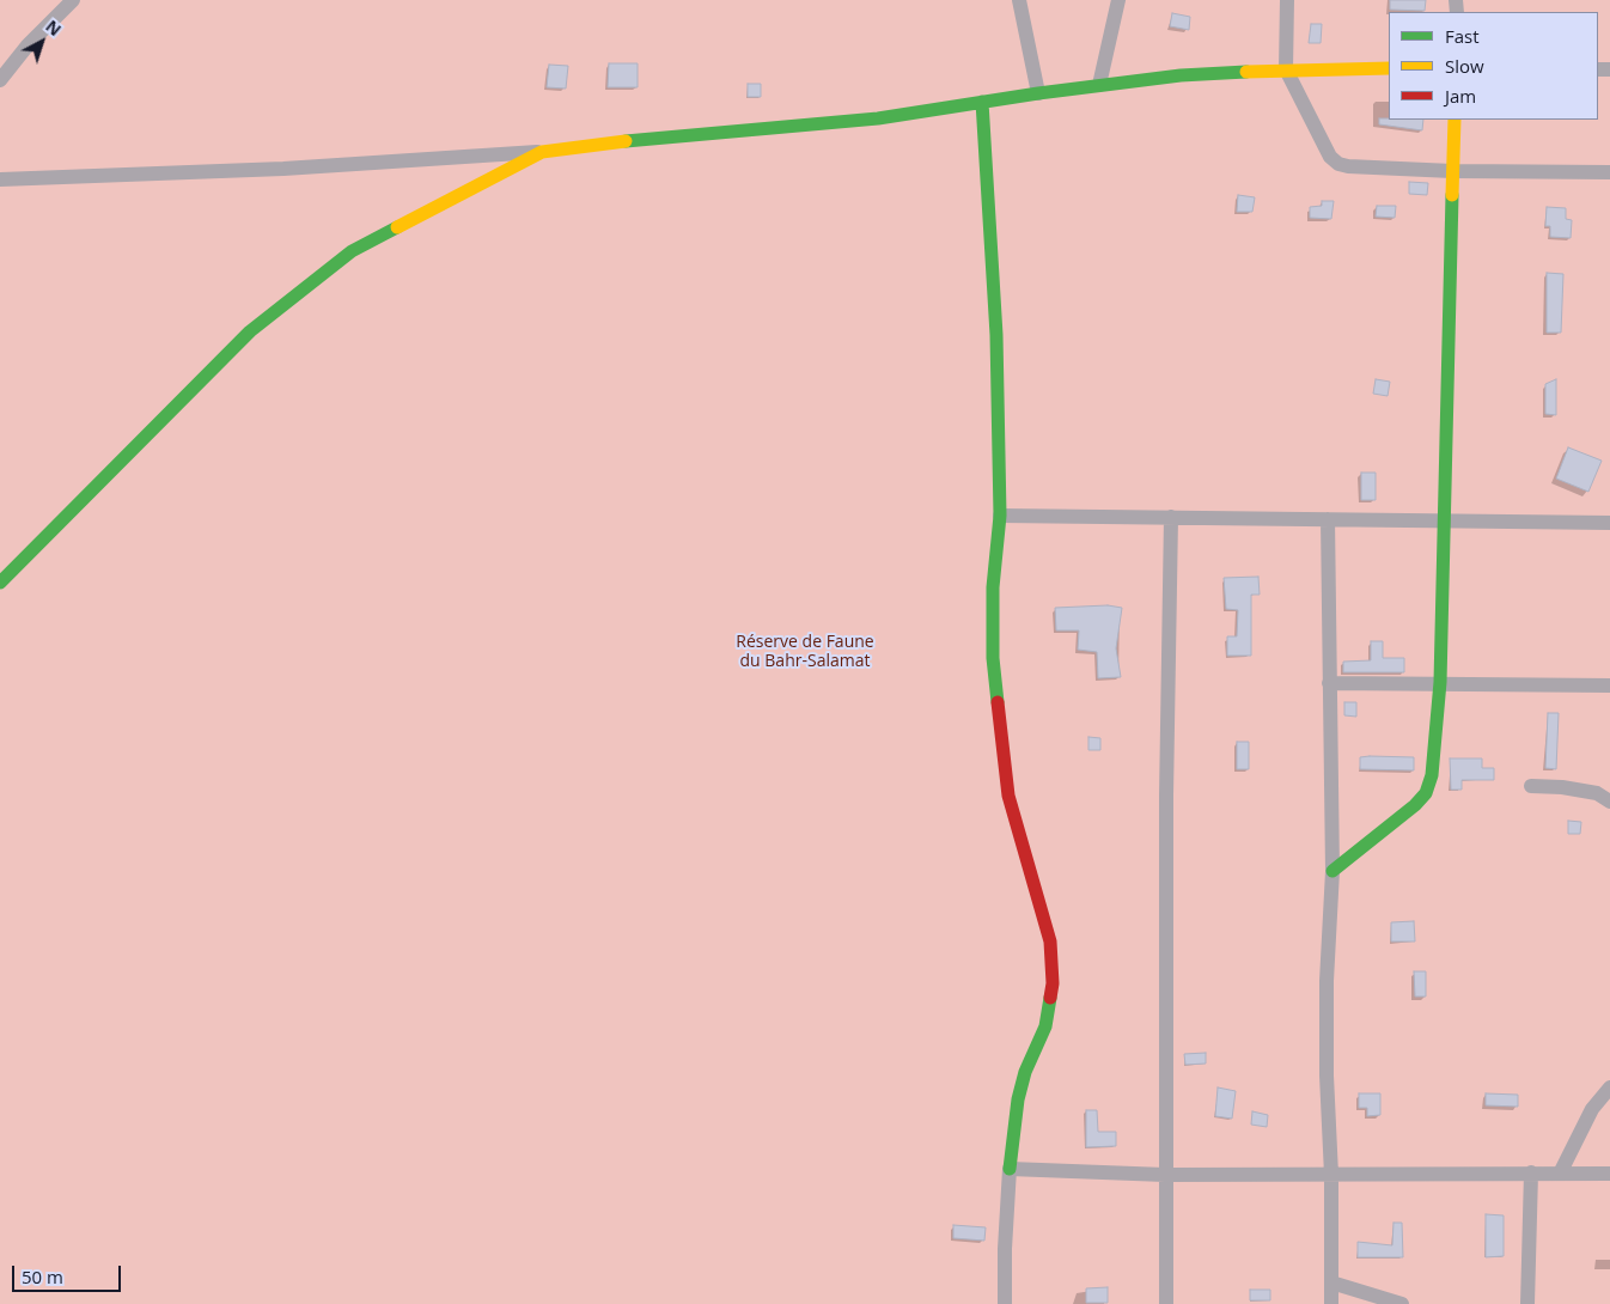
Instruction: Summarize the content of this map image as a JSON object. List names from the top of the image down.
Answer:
{
  "parks": ["Réserve de Faune du Bahr-Salamat"],
  "legend": ["Fast", "Slow", "Jam"],
  "scale_bar": "50 m",
  "north": "top right"
}
